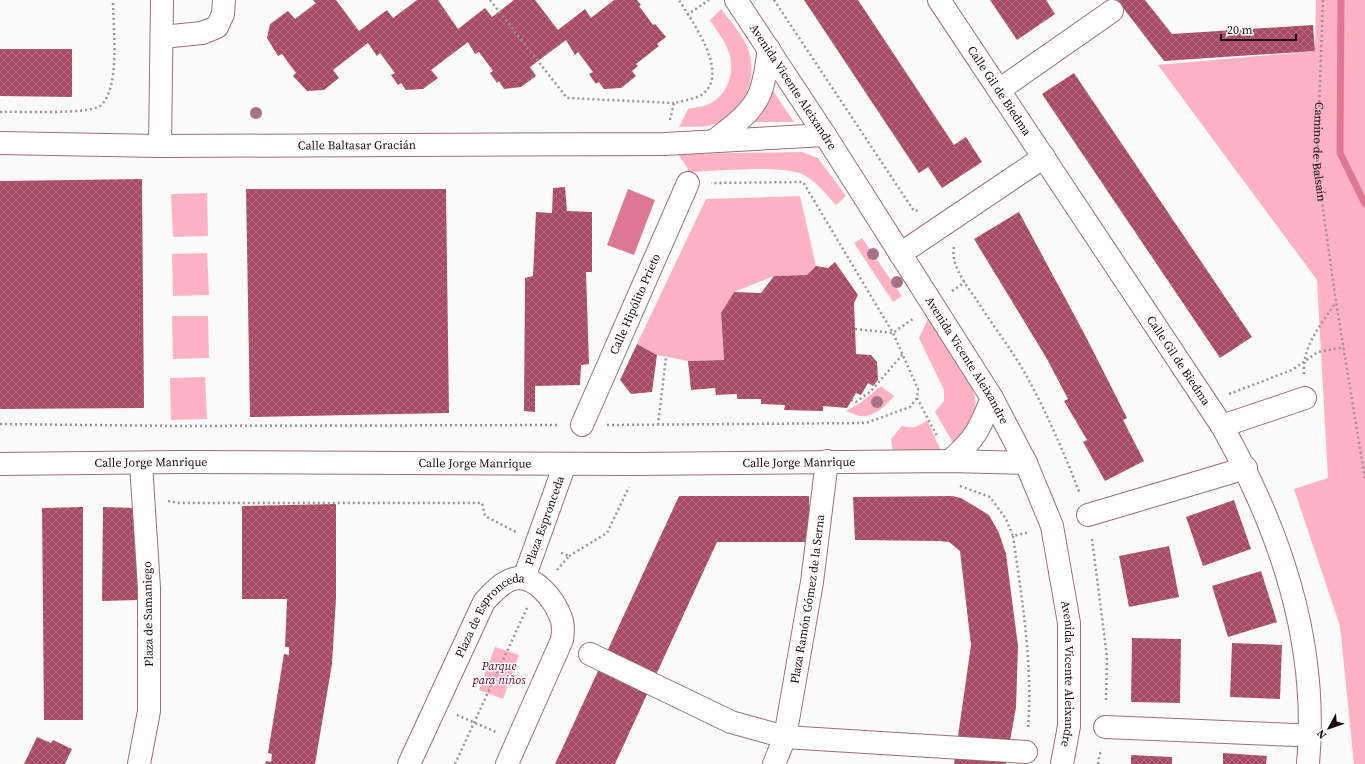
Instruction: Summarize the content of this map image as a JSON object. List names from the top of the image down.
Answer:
{
  "streets": {
    "street": [
      "Avenida Vicente Aleixandre",
      "Calle Gil de Biedma",
      "Calle Baltasar Gracián",
      "Calle Hipólito Prieto",
      "Calle Jorge Manrique",
      "Plaza Espronceda",
      "Plaza Ramón Gómez de la Serna",
      "Plaza de Samaniego",
      "Plaza de Espronceda"
    ],
    "path": ["Camino de Balsaín"]
  },
  "crossings": [
    ["Avenida Vicente Aleixandre", "Calle Baltasar Gracián"],
    ["Avenida Vicente Aleixandre", "Calle Jorge Manrique"],
    ["Calle Jorge Manrique", "Plaza Espronceda"],
    ["Calle Jorge Manrique", "Plaza Ramón Gómez de la Serna"],
    ["Calle Jorge Manrique", "Plaza de Samaniego"],
    ["Plaza Espronceda", "Plaza de Espronceda"]
  ],
  "parks": ["Parque para niños"],
  "scale_bar": "20 m",
  "north": "bottom left"
}
